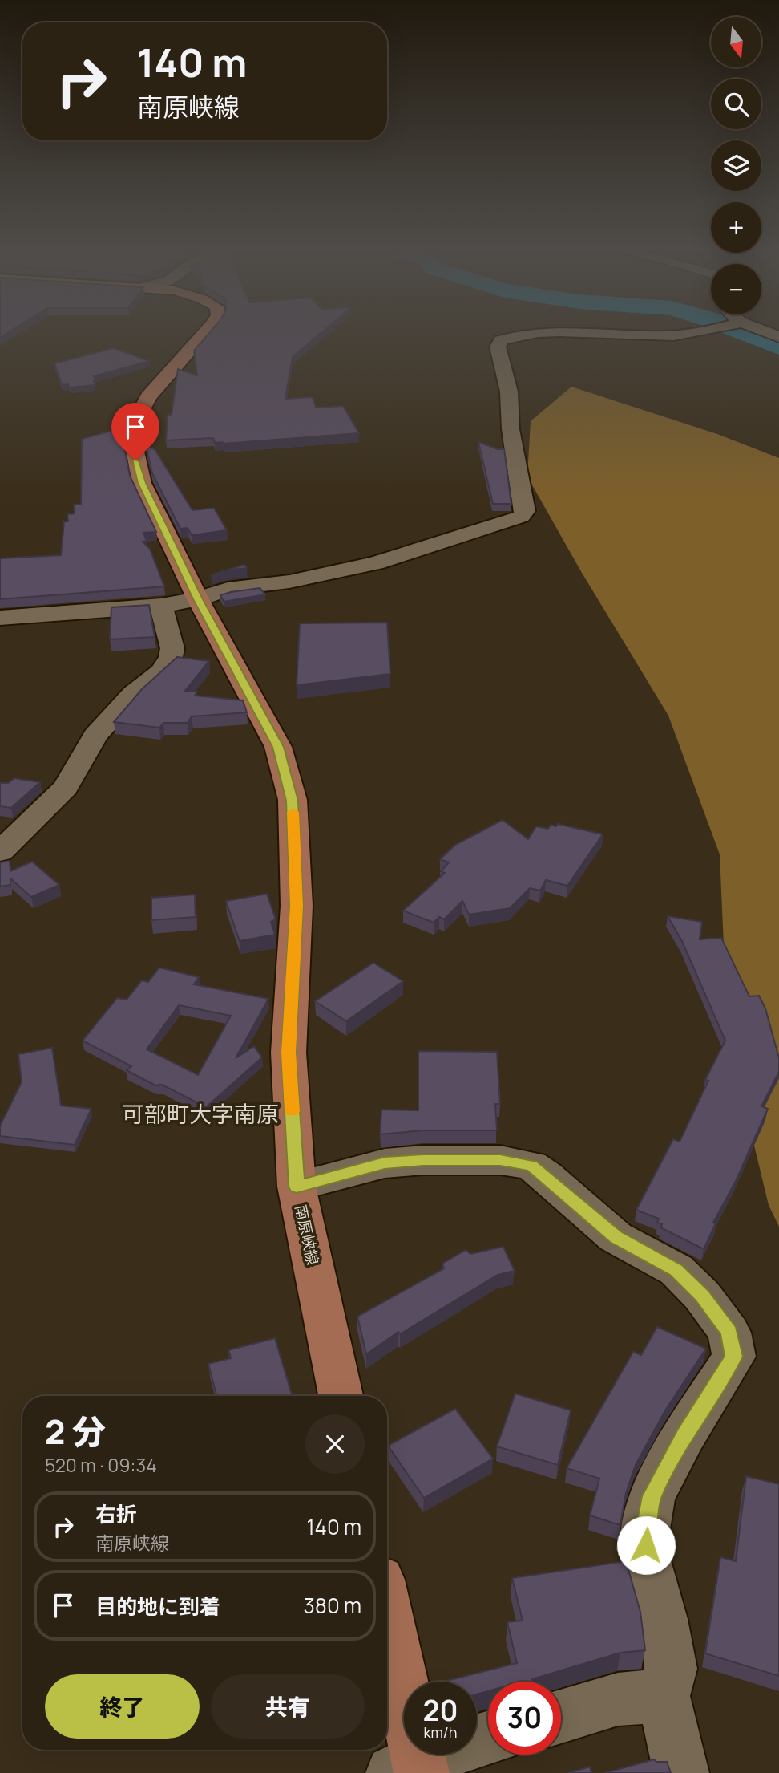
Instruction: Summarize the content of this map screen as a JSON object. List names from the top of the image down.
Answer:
{
  "streets": {
    "main road": ["南原峡線"]
  },
  "districts": ["可部町大字南原"],
  "north": "bottom",
  "page": {
    "map_buttons": ["+", "−"],
    "turn": ["140 m", "南原峡線"],
    "heading": ["2 分", "520 m · 09:34"],
    "list": [
      {
        "name": "右折",
        "note": "南原峡線",
        "value": "140 m"
      },
      {
        "name": "目的地に到着",
        "value": "380 m"
      }
    ],
    "buttons": ["終了", "共有"],
    "speed": "20 km/h",
    "limit": "30"
  }
}
